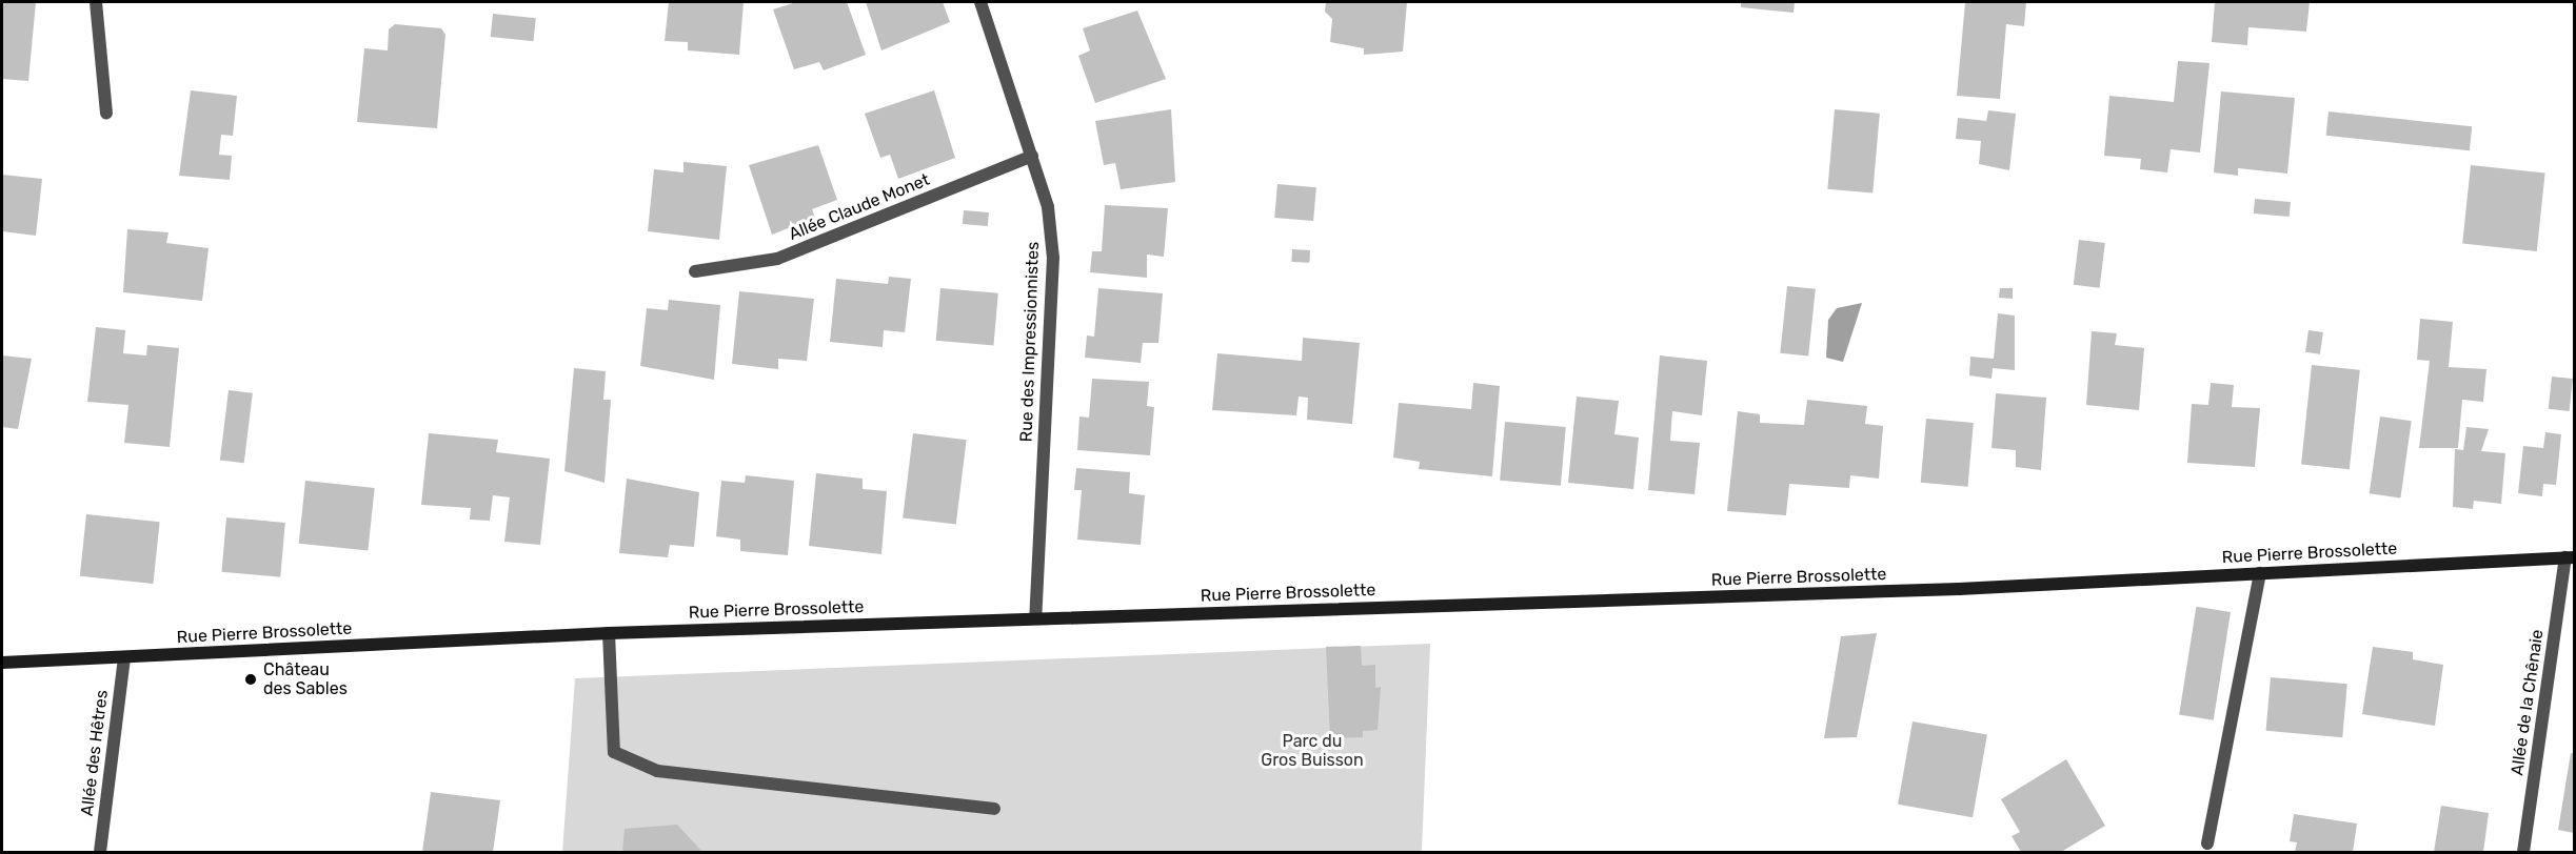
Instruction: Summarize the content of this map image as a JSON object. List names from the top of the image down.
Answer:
{
  "streets": {
    "street": [
      "Allée Claude Monet",
      "Rue des Impressionnistes",
      "Rue Pierre Brossolette",
      "Allée de la Chênaie",
      "Allée des Hêtres"
    ]
  },
  "crossings": [
    ["Allée Claude Monet", "Rue des Impressionnistes"],
    ["Rue des Impressionnistes", "Rue Pierre Brossolette"],
    ["Rue Pierre Brossolette", "Allée de la Chênaie"],
    ["Rue Pierre Brossolette", "Allée des Hêtres"]
  ],
  "parks": ["Parc du Gros Buisson"],
  "places": ["Château des Sables"]
}
